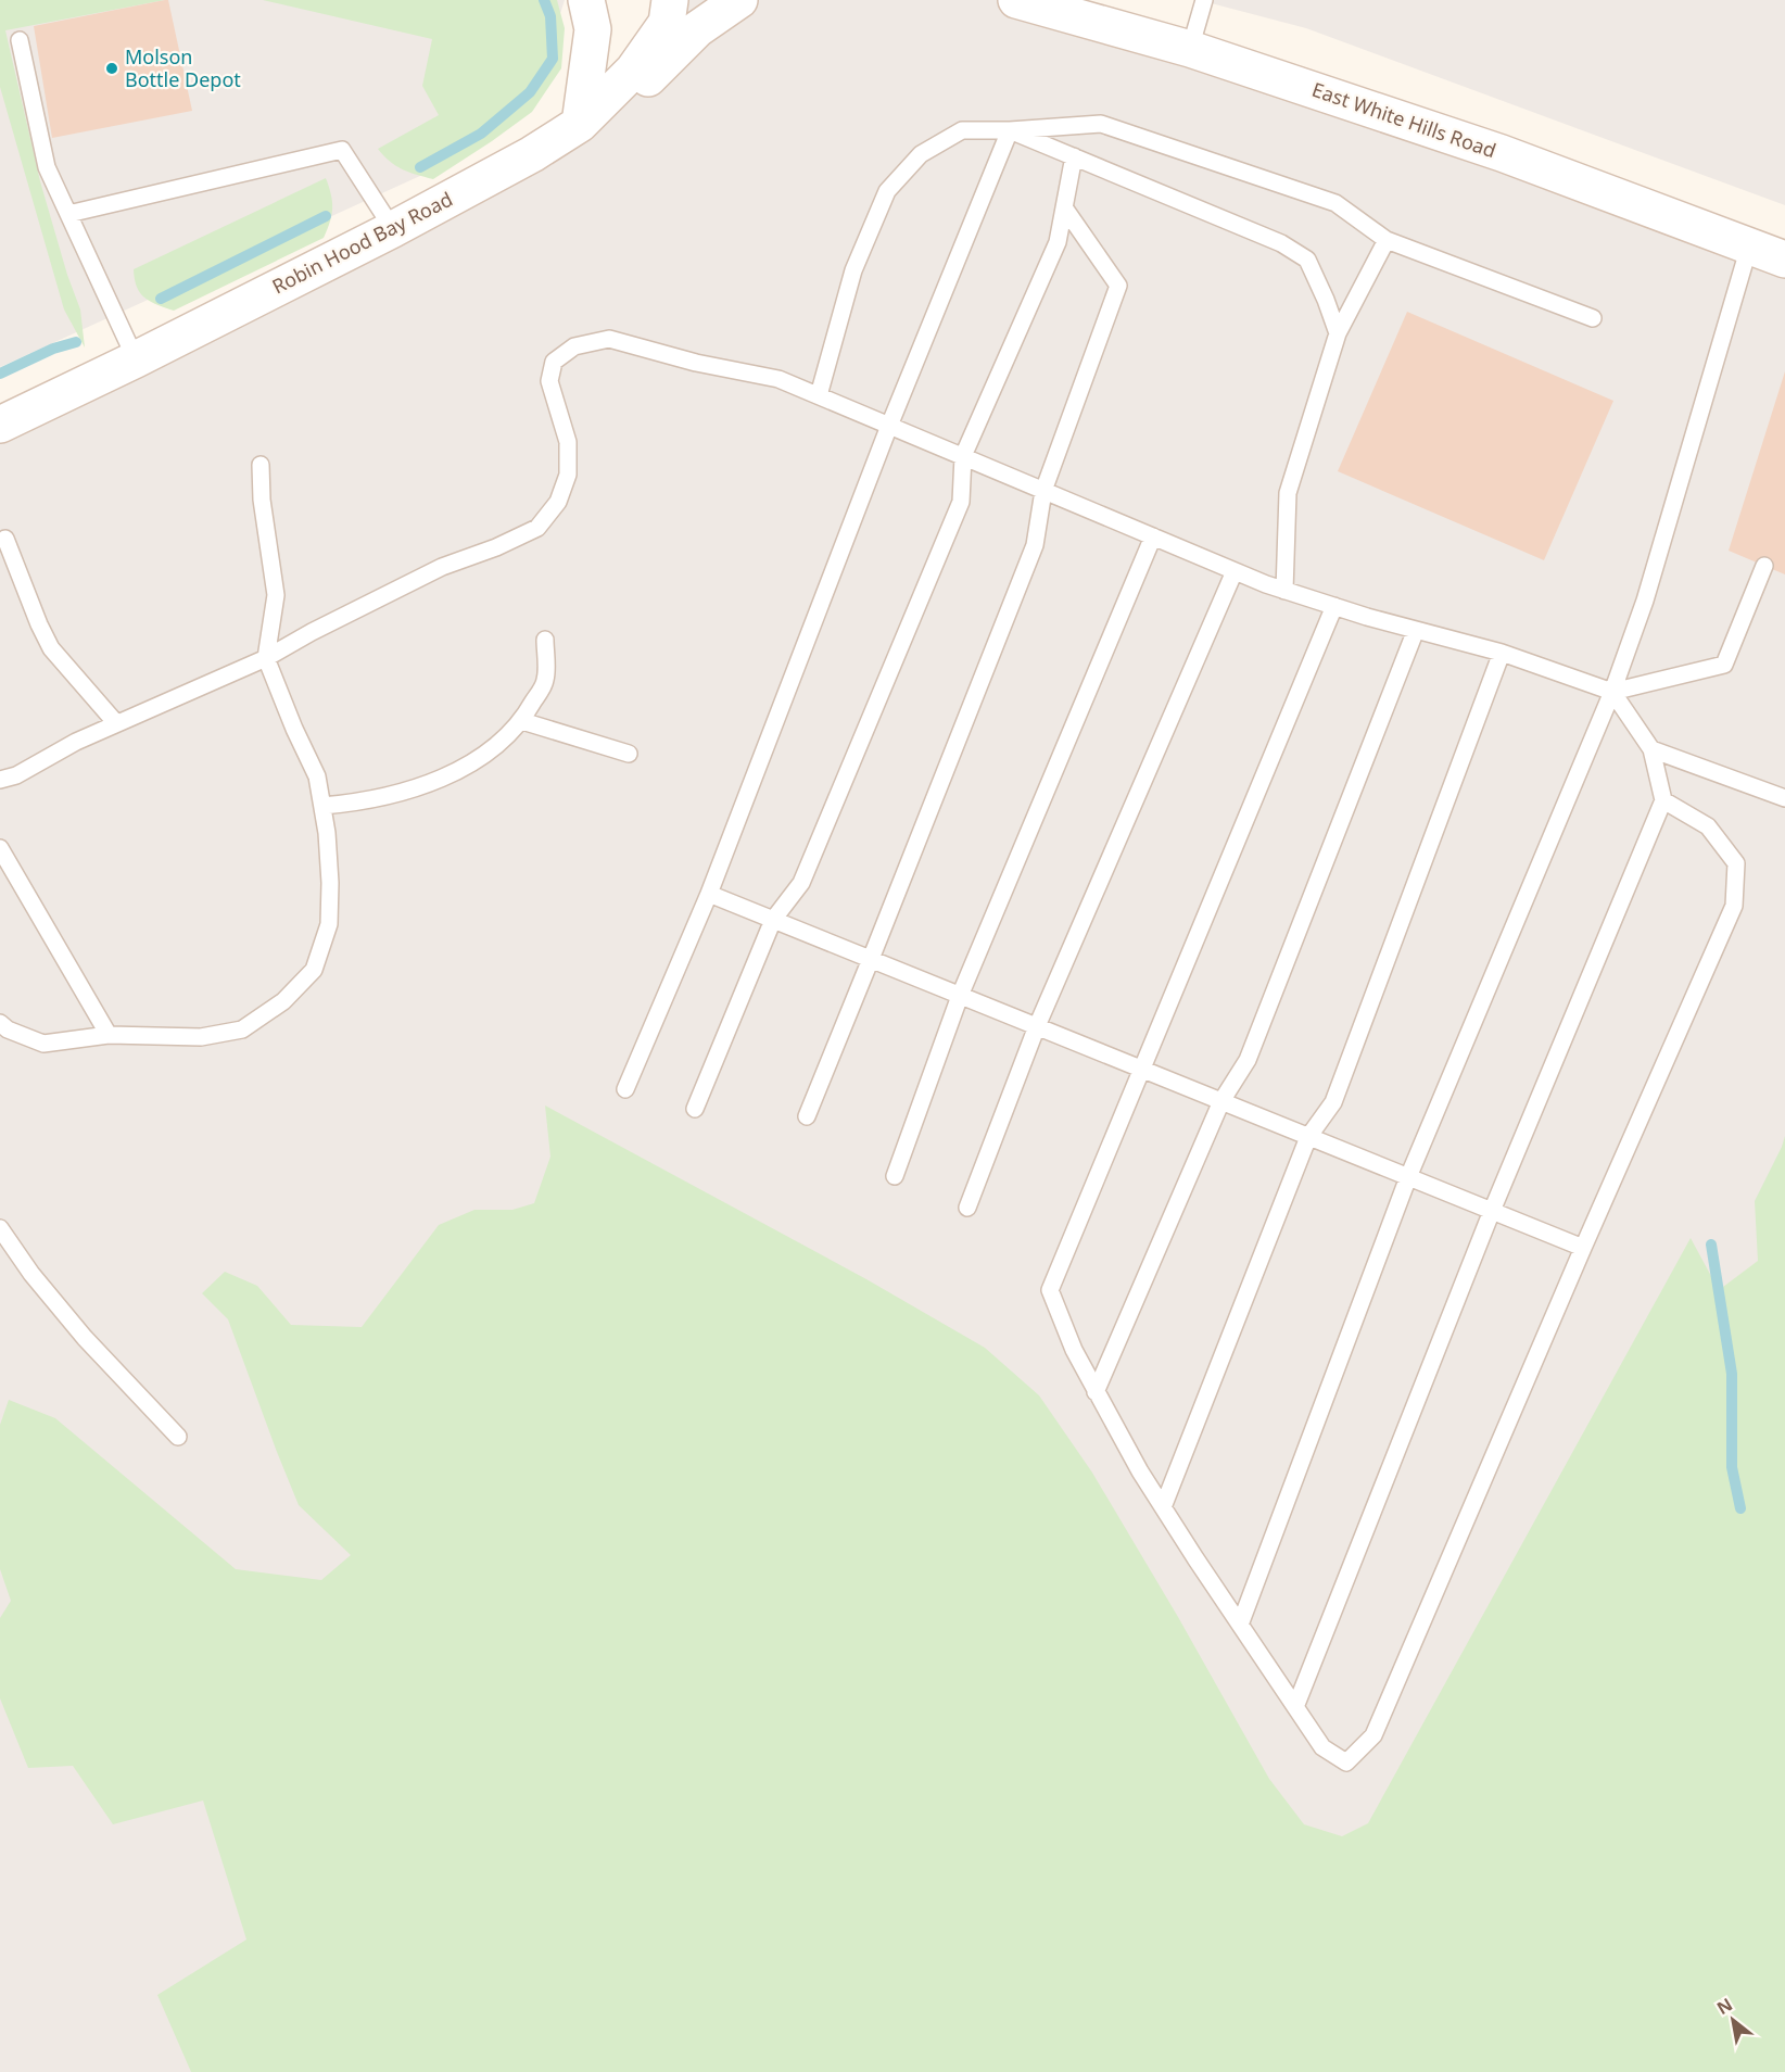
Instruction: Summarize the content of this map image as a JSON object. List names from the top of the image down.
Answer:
{
  "streets": {
    "main road": ["East White Hills Road", "Robin Hood Bay Road"]
  },
  "places": ["Molson Bottle Depot"],
  "north": "top left"
}
